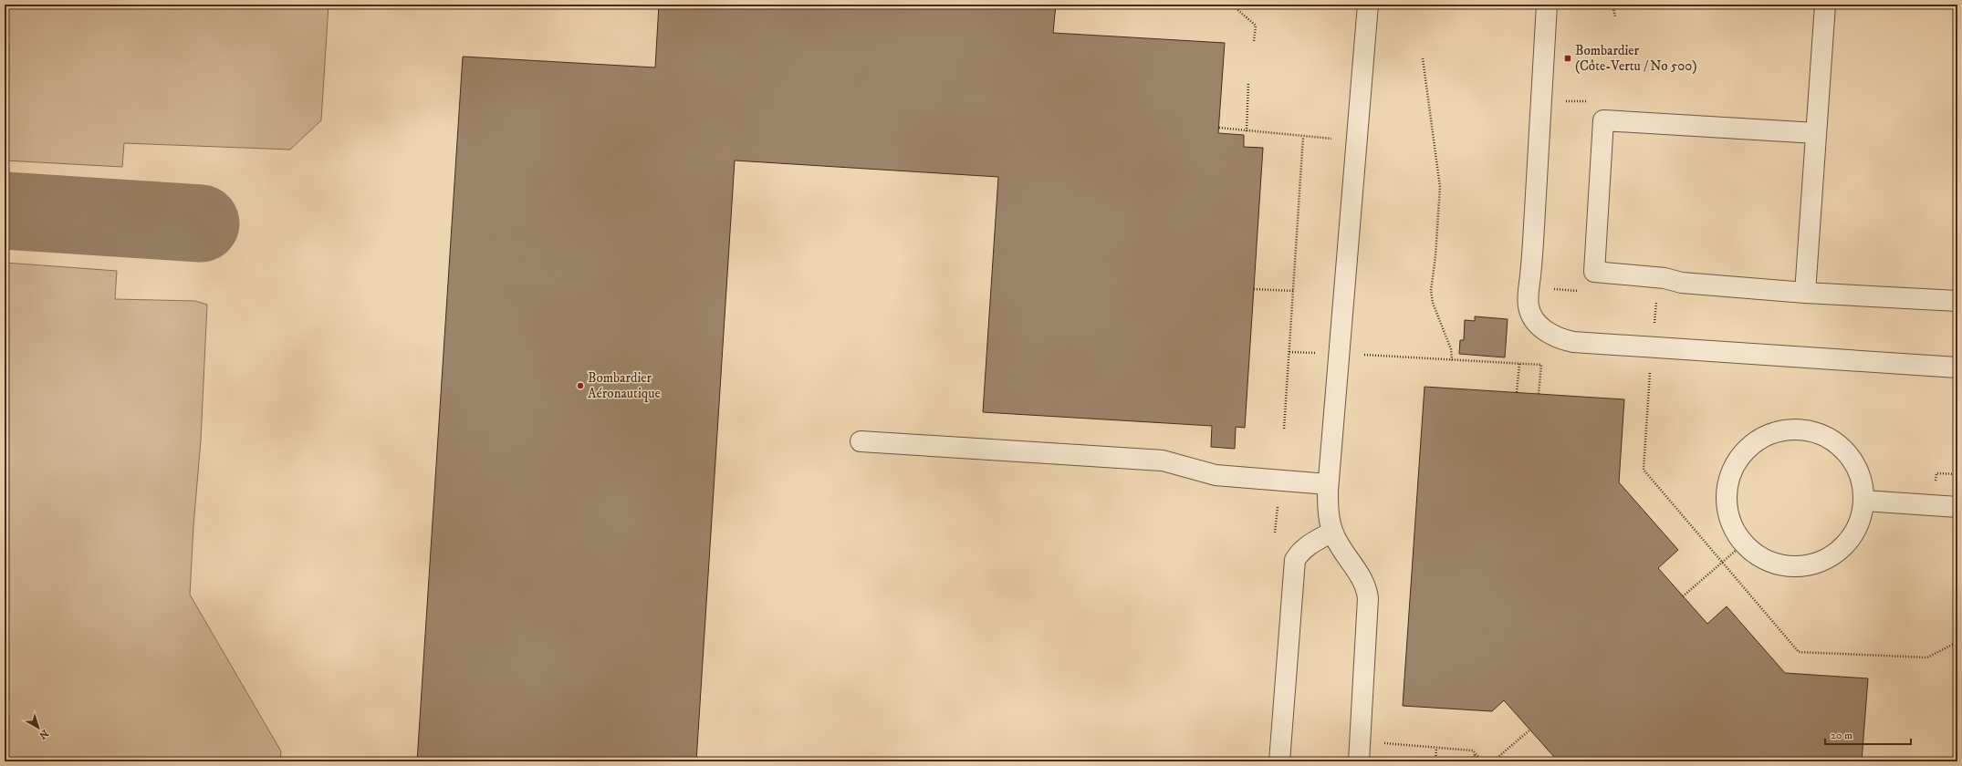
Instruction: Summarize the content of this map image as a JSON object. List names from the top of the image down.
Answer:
{
  "places": {
    "transit": ["Bombardier (Côte-Vertu / No 500)"],
    "other": ["Bombardier Aéronautique"]
  },
  "scale_bar": "20 m",
  "north": "bottom right"
}
